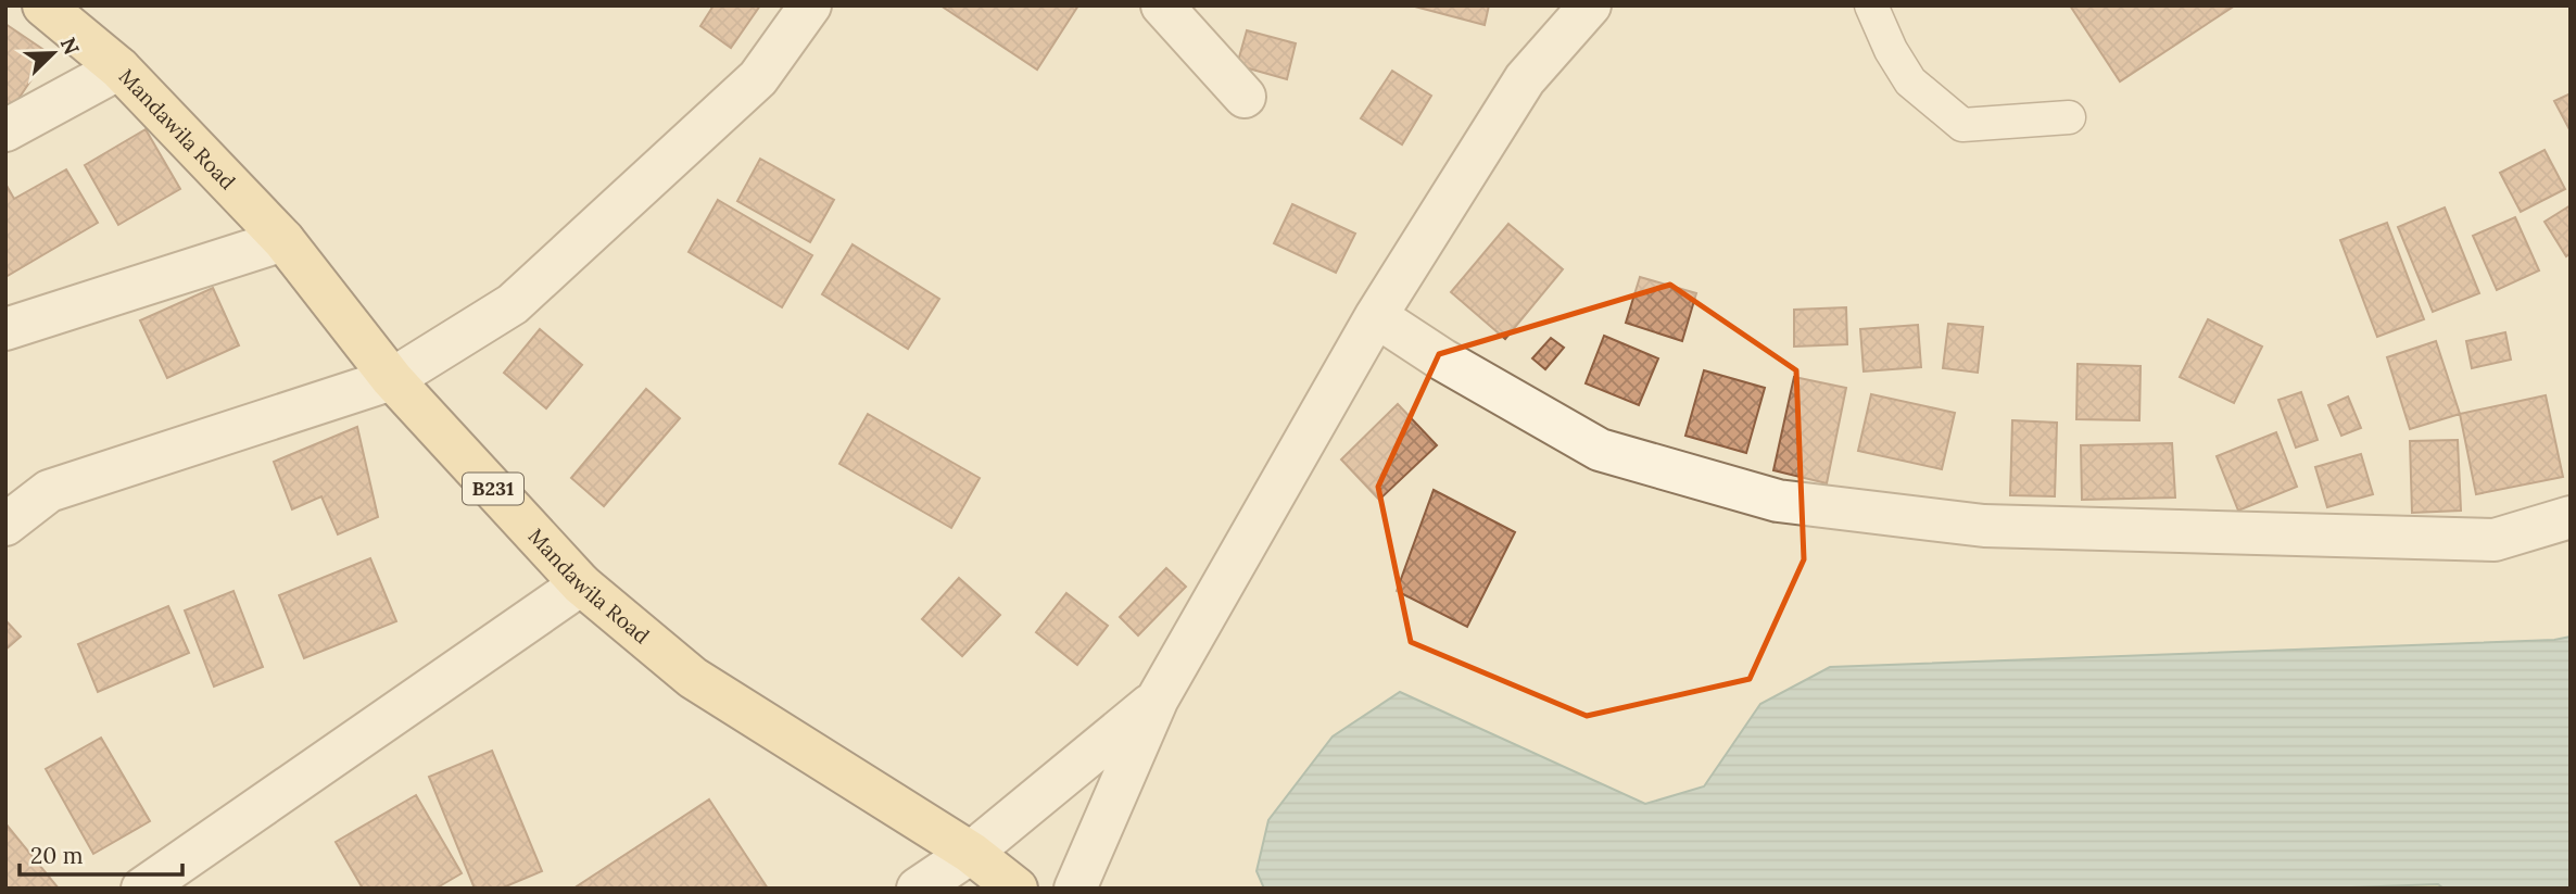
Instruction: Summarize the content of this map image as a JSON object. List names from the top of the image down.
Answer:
{
  "streets": {
    "main road": ["Mandawila Road", "B231"]
  },
  "scale_bar": "20 m",
  "north": "top right"
}
